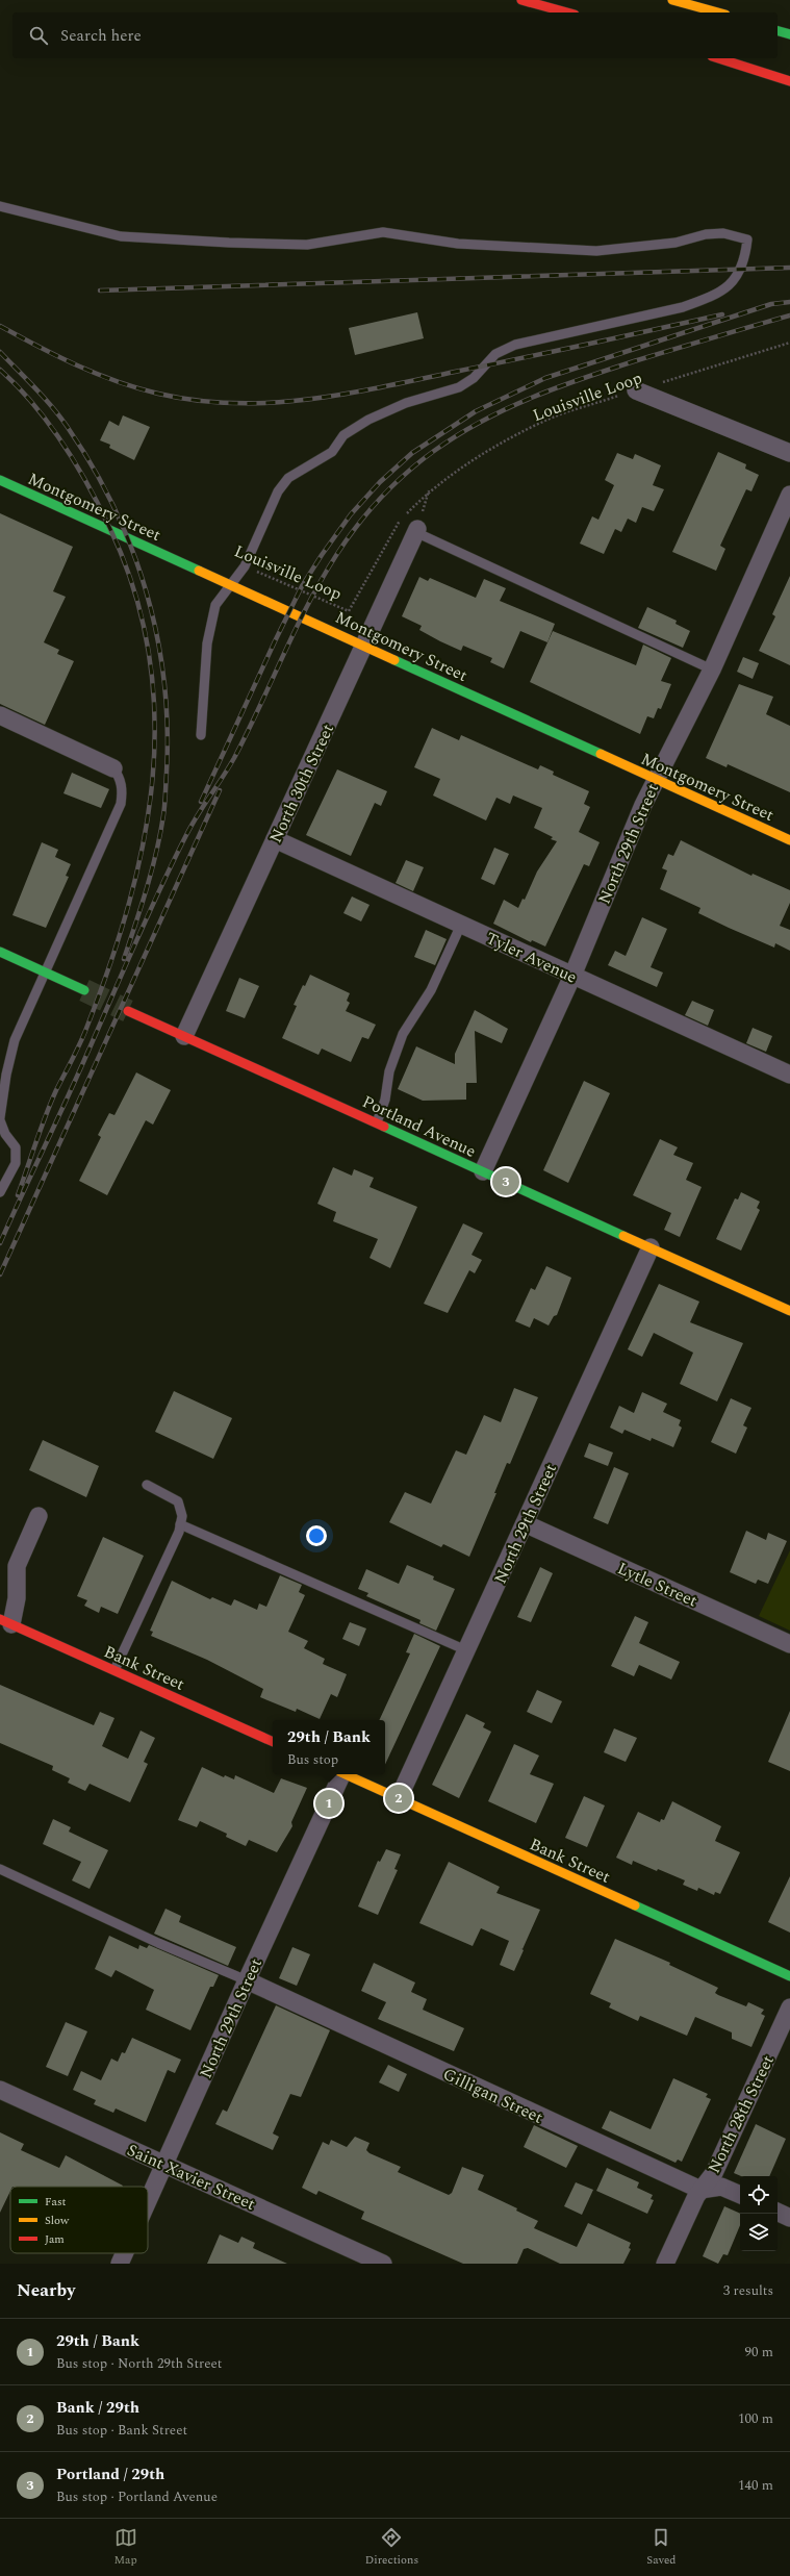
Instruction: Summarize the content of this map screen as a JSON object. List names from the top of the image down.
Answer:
{
  "streets": {
    "main road": ["Montgomery Street", "Portland Avenue", "Bank Street"],
    "street": [
      "North 30th Street",
      "North 29th Street",
      "Tyler Avenue",
      "Lytle Street",
      "Gilligan Street",
      "North 28th Street",
      "Saint Xavier Street"
    ],
    "path": ["Louisville Loop"]
  },
  "crossings": [
    ["Montgomery Street", "North 30th Street"],
    ["Montgomery Street", "North 29th Street"],
    ["North 30th Street", "Tyler Avenue"],
    ["North 30th Street", "Portland Avenue"],
    ["North 29th Street", "Tyler Avenue"],
    ["North 29th Street", "Portland Avenue"],
    ["North 29th Street", "Lytle Street"],
    ["North 29th Street", "Bank Street"],
    ["North 29th Street", "Gilligan Street"],
    ["North 29th Street", "Saint Xavier Street"],
    ["Gilligan Street", "North 28th Street"]
  ],
  "legend": ["Fast", "Slow", "Jam"],
  "page": {
    "search": "Search here",
    "pins": ["3", "2", "1"],
    "popup": ["29th / Bank", "Bus stop"],
    "heading": ["Nearby", "3 results"],
    "list": [
      {
        "mark": "1",
        "name": "29th / Bank",
        "note": "Bus stop · North 29th Street",
        "value": "90 m"
      },
      {
        "mark": "2",
        "name": "Bank / 29th",
        "note": "Bus stop · Bank Street",
        "value": "100 m"
      },
      {
        "mark": "3",
        "name": "Portland / 29th",
        "note": "Bus stop · Portland Avenue",
        "value": "140 m"
      }
    ],
    "nav": ["Map", "Directions", "Saved"]
  }
}
